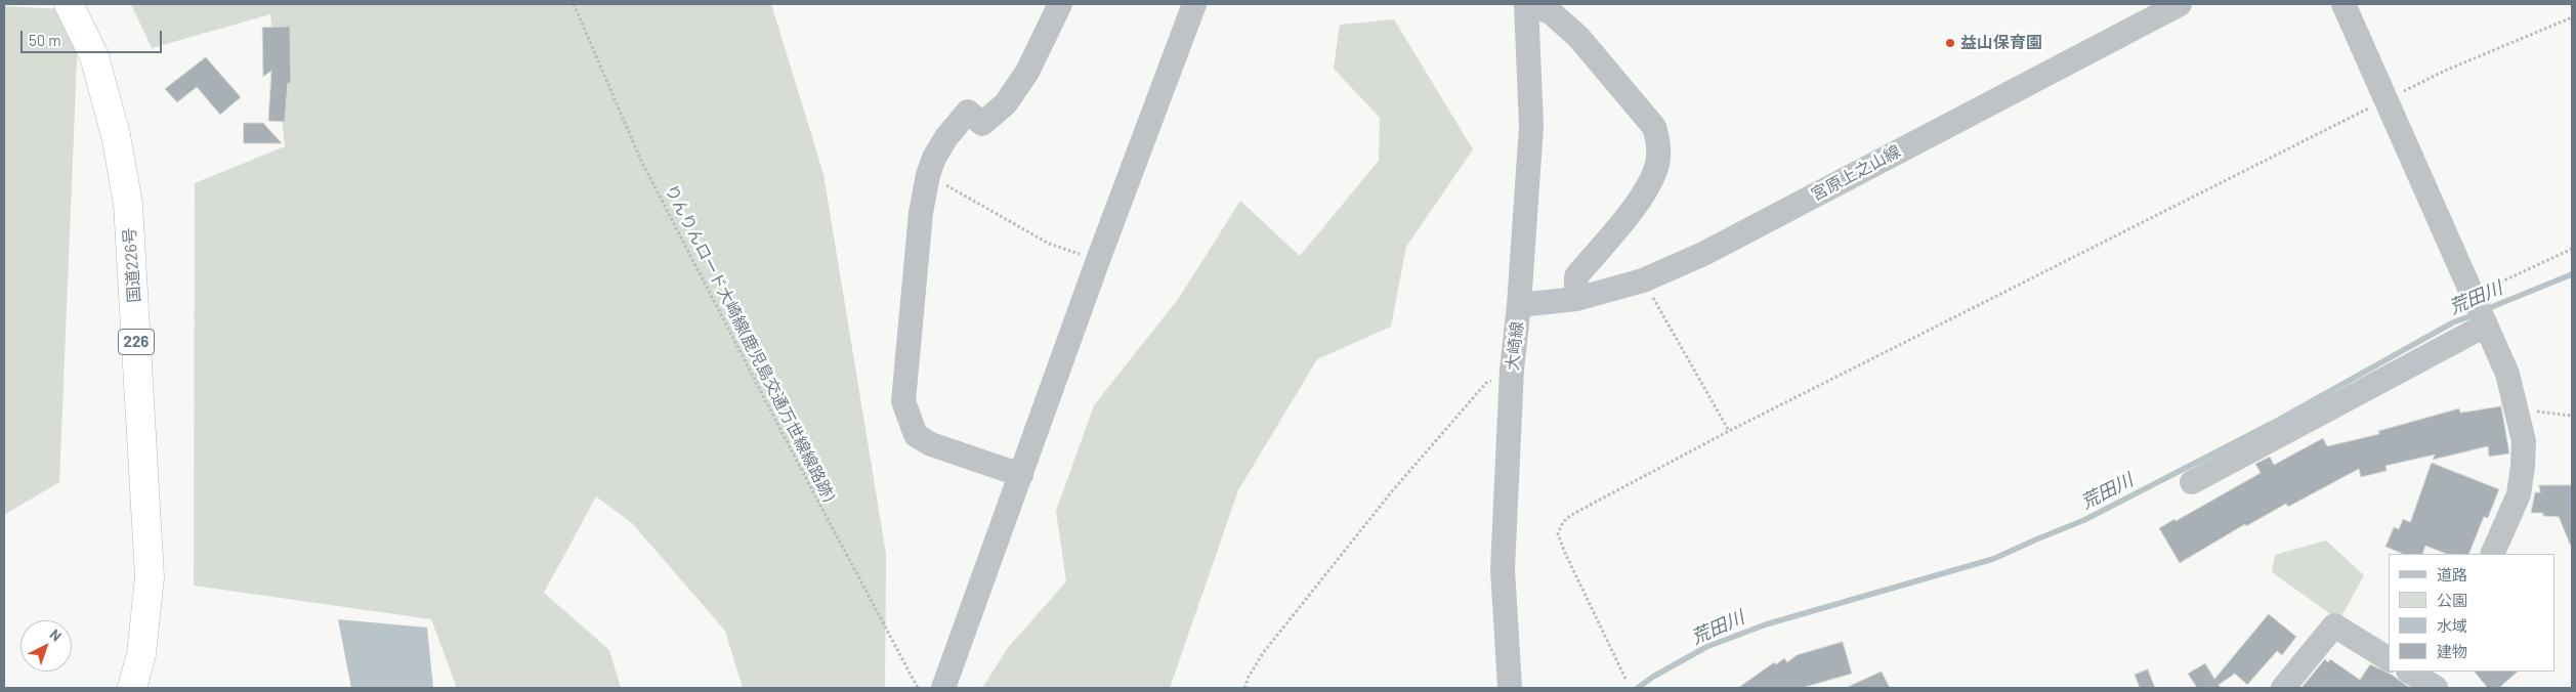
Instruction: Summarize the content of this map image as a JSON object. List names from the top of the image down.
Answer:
{
  "streets": {
    "highway": ["国道226号", "226"],
    "street": ["宮原上之山線", "大崎線"],
    "path": ["りんりんロード大崎線(鹿児島交通万世線線路跡)"]
  },
  "crossings": [
    ["宮原上之山線", "大崎線"]
  ],
  "water": ["荒田川"],
  "places": ["益山保育園"],
  "legend": [
    "道路",
    "公園",
    "水域",
    "建物"
  ],
  "scale_bar": "50 m",
  "north": "top right"
}
